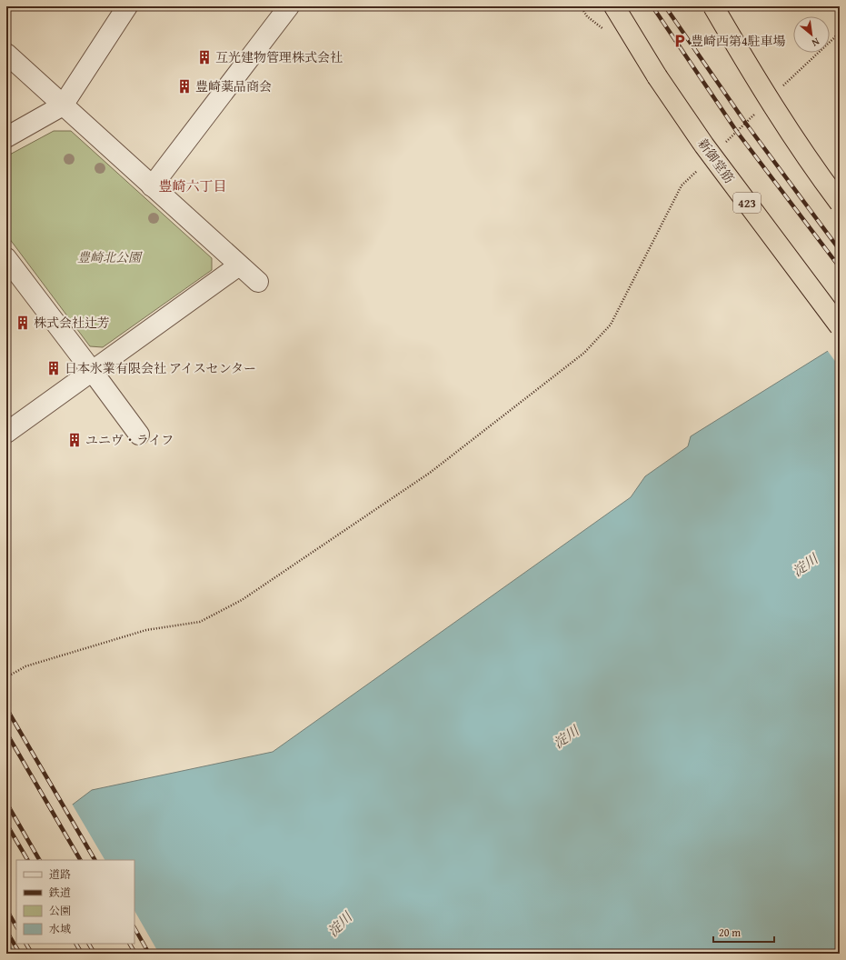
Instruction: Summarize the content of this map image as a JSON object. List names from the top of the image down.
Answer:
{
  "streets": {
    "highway": ["新御堂筋", "423"]
  },
  "districts": ["豊崎六丁目"],
  "water": ["淀川"],
  "parks": ["豊崎北公園"],
  "places": {
    "parking": ["豊崎西第4駐車場"],
    "building": [
      "互光建物管理株式会社",
      "豊崎薬品商会",
      "株式会社辻芳",
      "日本氷業有限会社 アイスセンター",
      "ユニヴ・ライフ"
    ]
  },
  "legend": [
    "道路",
    "鉄道",
    "公園",
    "水域"
  ],
  "scale_bar": "20 m",
  "north": "bottom right"
}
